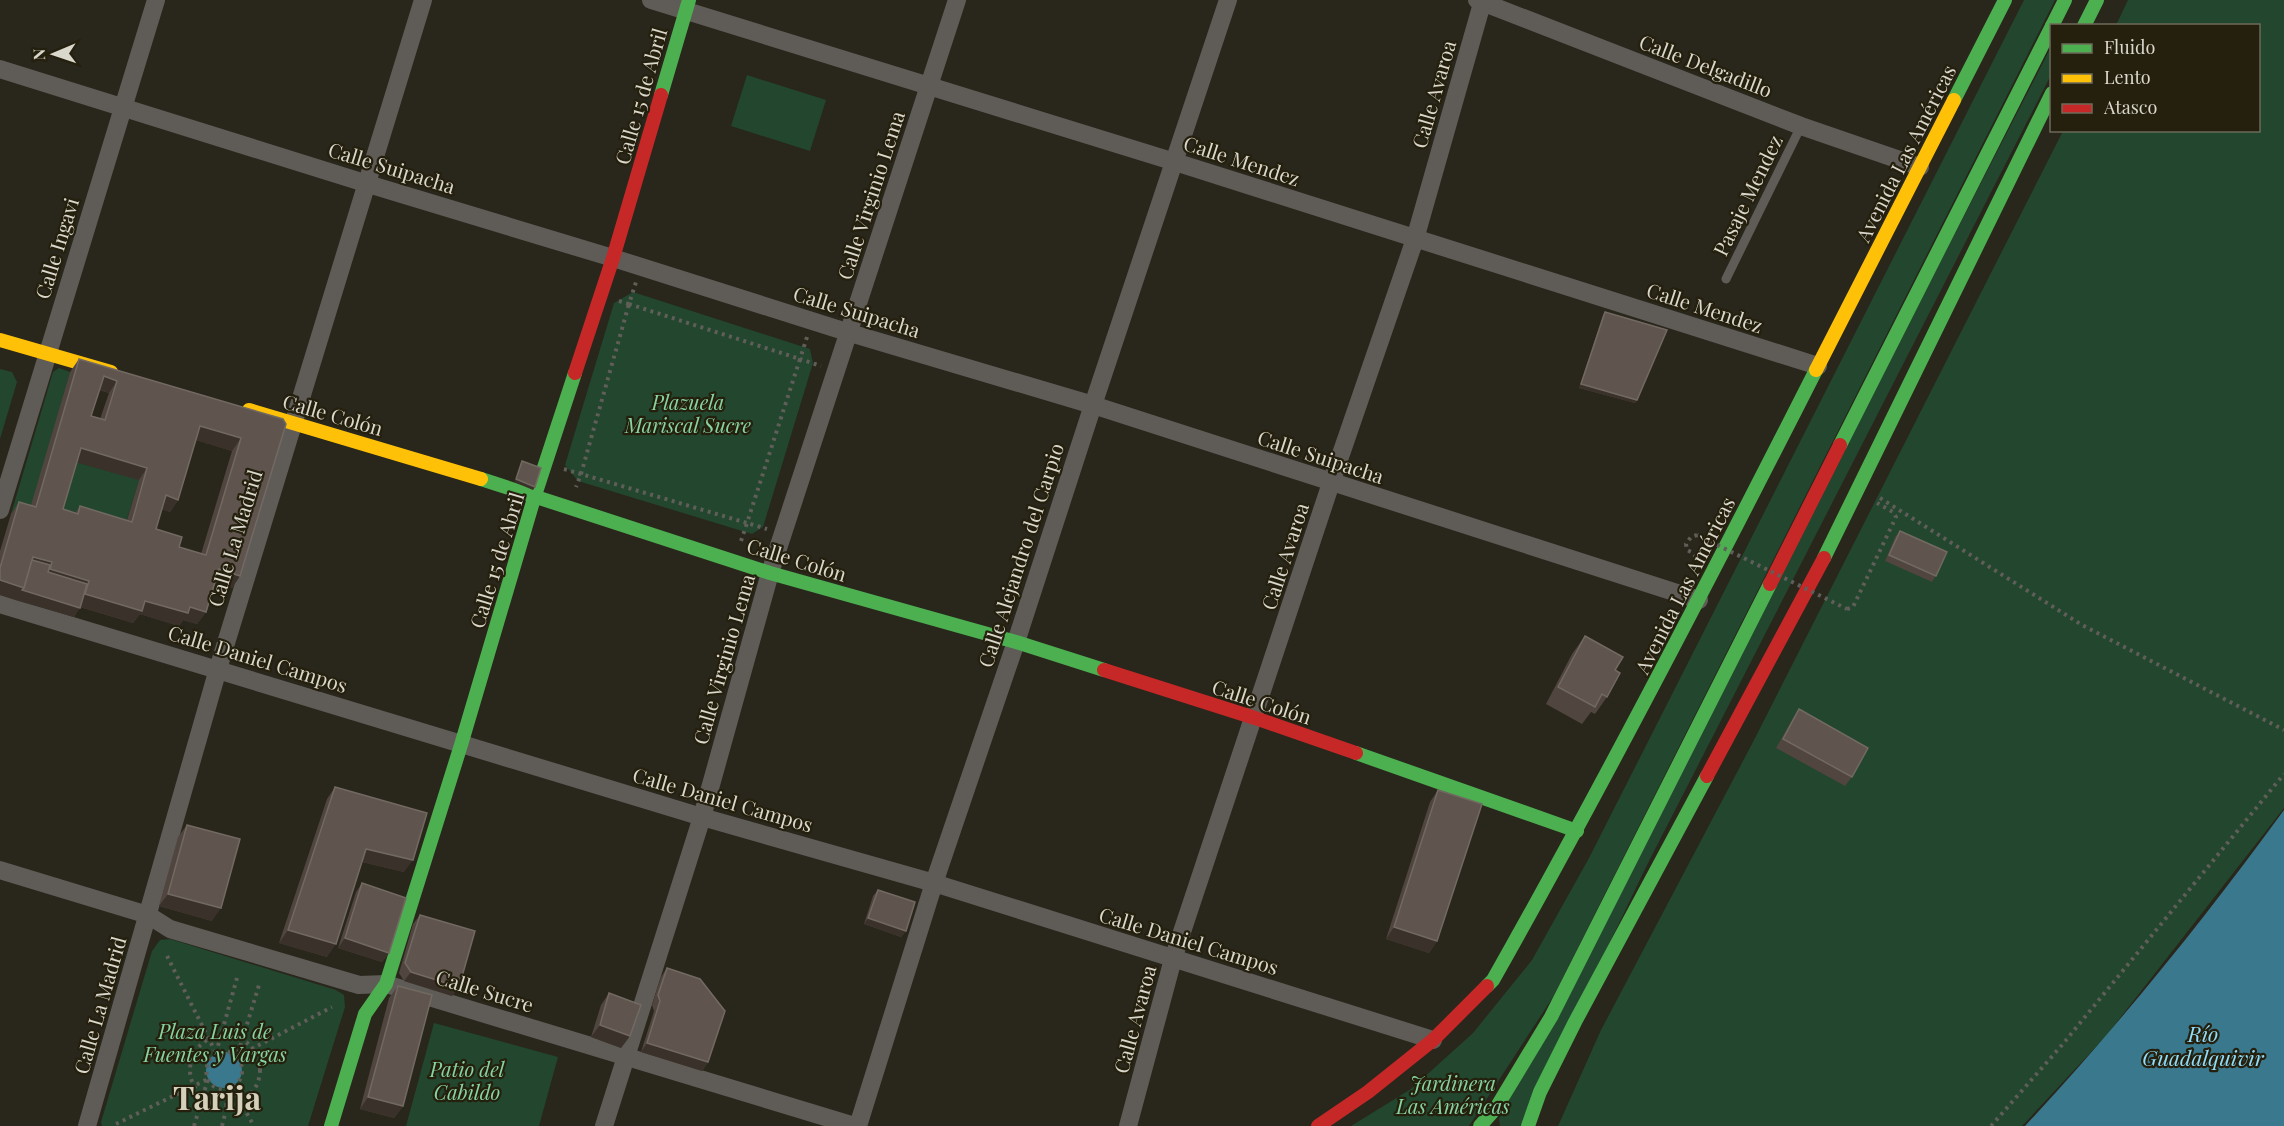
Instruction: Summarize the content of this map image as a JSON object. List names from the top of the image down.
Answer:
{
  "streets": {
    "main road": ["Calle 15 de Abril", "Avenida Las Américas", "Calle Colón"],
    "street": [
      "Calle Delgadillo",
      "Calle Avaroa",
      "Calle Mendez",
      "Calle Suipacha",
      "Calle Virginio Lema",
      "Calle Ingavi",
      "Calle La Madrid",
      "Calle Alejandro del Carpio",
      "Calle Daniel Campos",
      "Calle Sucre"
    ],
    "lane": ["Pasaje Mendez"]
  },
  "crossings": [
    ["Calle Delgadillo", "Calle Avaroa"],
    ["Calle Delgadillo", "Avenida Las Américas"],
    ["Calle Delgadillo", "Pasaje Mendez"],
    ["Calle Avaroa", "Calle Mendez"],
    ["Calle Avaroa", "Calle Suipacha"],
    ["Calle Avaroa", "Calle Colón"],
    ["Calle Avaroa", "Calle Daniel Campos"],
    ["Calle 15 de Abril", "Calle Mendez"],
    ["Calle 15 de Abril", "Calle Suipacha"],
    ["Calle 15 de Abril", "Calle Colón"],
    ["Calle 15 de Abril", "Calle Daniel Campos"],
    ["Calle 15 de Abril", "Calle Sucre"],
    ["Avenida Las Américas", "Calle Mendez"],
    ["Avenida Las Américas", "Calle Suipacha"],
    ["Avenida Las Américas", "Calle Colón"],
    ["Avenida Las Américas", "Calle Daniel Campos"],
    ["Calle Mendez", "Calle Virginio Lema"],
    ["Calle Mendez", "Calle Alejandro del Carpio"],
    ["Calle Suipacha", "Calle Virginio Lema"],
    ["Calle Suipacha", "Calle Ingavi"],
    ["Calle Suipacha", "Calle La Madrid"],
    ["Calle Suipacha", "Calle Alejandro del Carpio"],
    ["Calle Virginio Lema", "Calle Colón"],
    ["Calle Virginio Lema", "Calle Daniel Campos"],
    ["Calle Virginio Lema", "Calle Sucre"],
    ["Calle Colón", "Calle La Madrid"],
    ["Calle Colón", "Calle Alejandro del Carpio"],
    ["Calle La Madrid", "Calle Daniel Campos"],
    ["Calle La Madrid", "Calle Sucre"],
    ["Calle Alejandro del Carpio", "Calle Daniel Campos"],
    ["Calle Alejandro del Carpio", "Calle Sucre"]
  ],
  "districts": ["Tarija"],
  "water": ["Río Guadalquivir"],
  "parks": [
    "Plazuela Mariscal Sucre",
    "Plaza Luis de Fuentes y Vargas",
    "Patio del Cabildo",
    "Jardinera Las Américas"
  ],
  "legend": ["Fluido", "Lento", "Atasco"],
  "north": "left"
}
